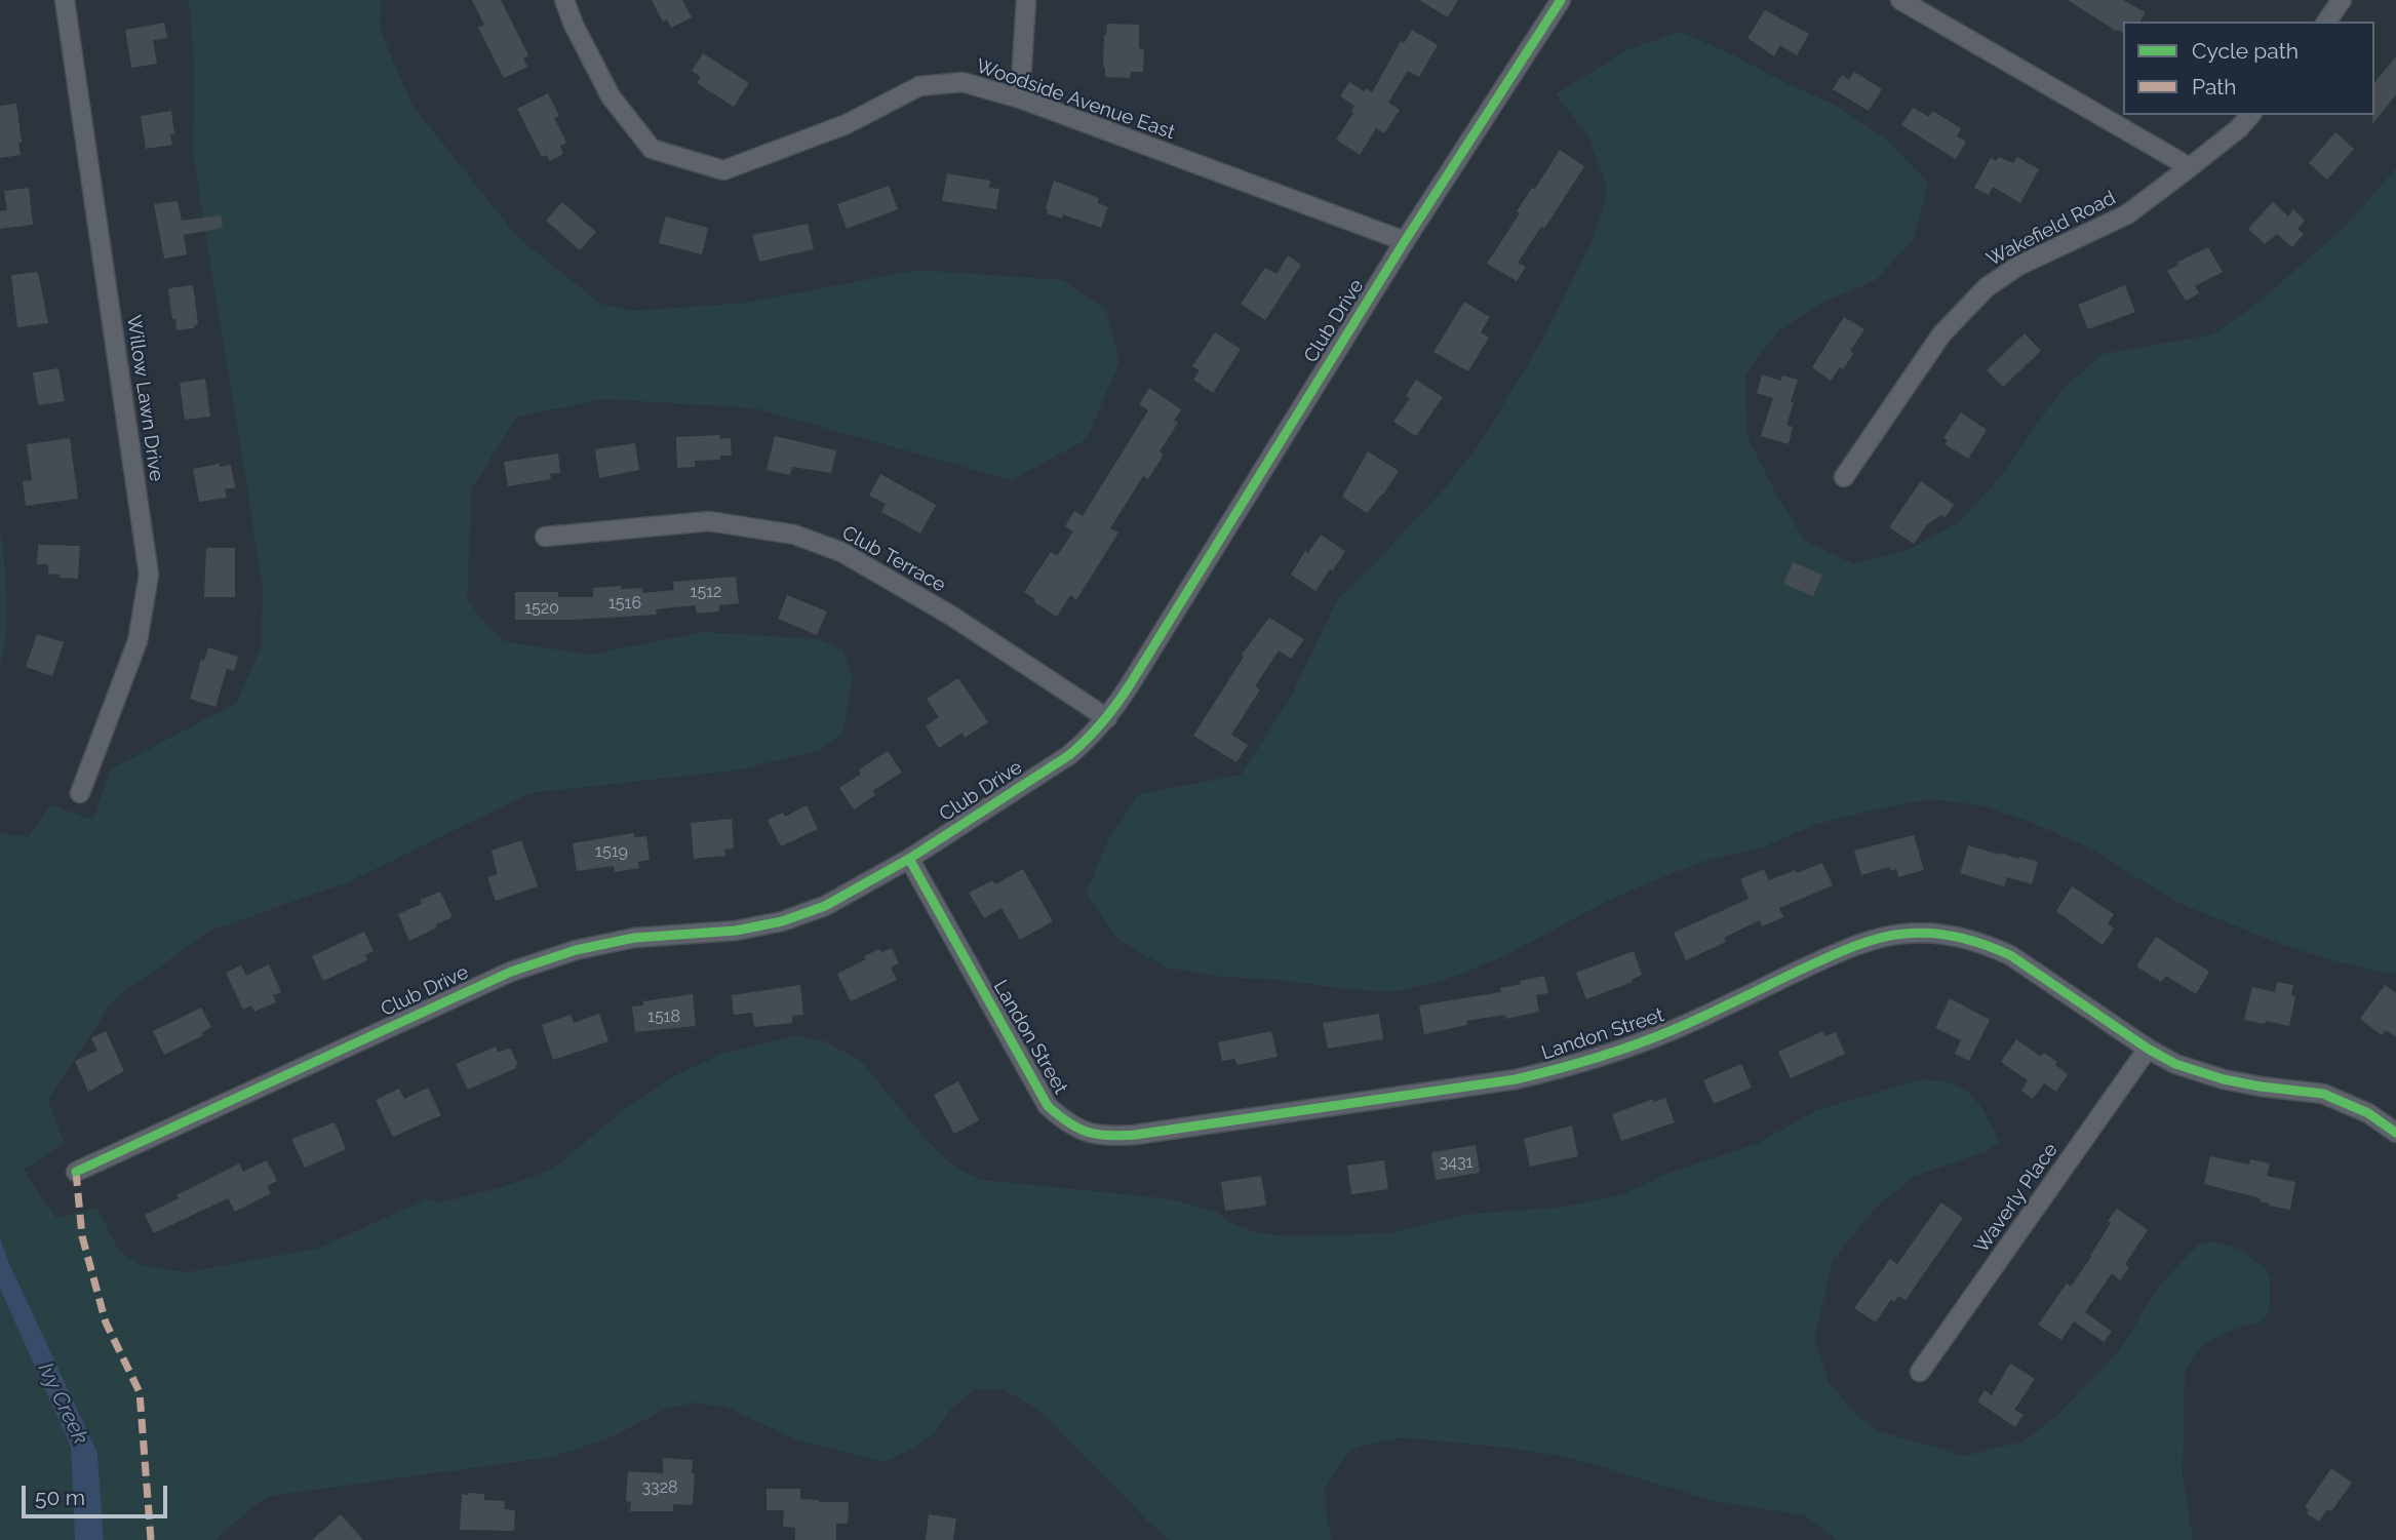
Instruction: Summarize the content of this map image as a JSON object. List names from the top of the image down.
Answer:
{
  "streets": {
    "street": [
      "Woodside Avenue East",
      "Wakefield Road",
      "Club Drive",
      "Willow Lawn Drive",
      "Club Terrace",
      "Landon Street",
      "Waverly Place"
    ]
  },
  "crossings": [
    ["Woodside Avenue East", "Club Drive"],
    ["Club Drive", "Club Terrace"],
    ["Club Drive", "Landon Street"],
    ["Landon Street", "Waverly Place"]
  ],
  "water": ["Ivy Creek"],
  "house_numbers": [
    "1512",
    "1516",
    "1520",
    "1519",
    "1518",
    "3431",
    "3328"
  ],
  "legend": ["Cycle path", "Path"],
  "scale_bar": "50 m"
}
